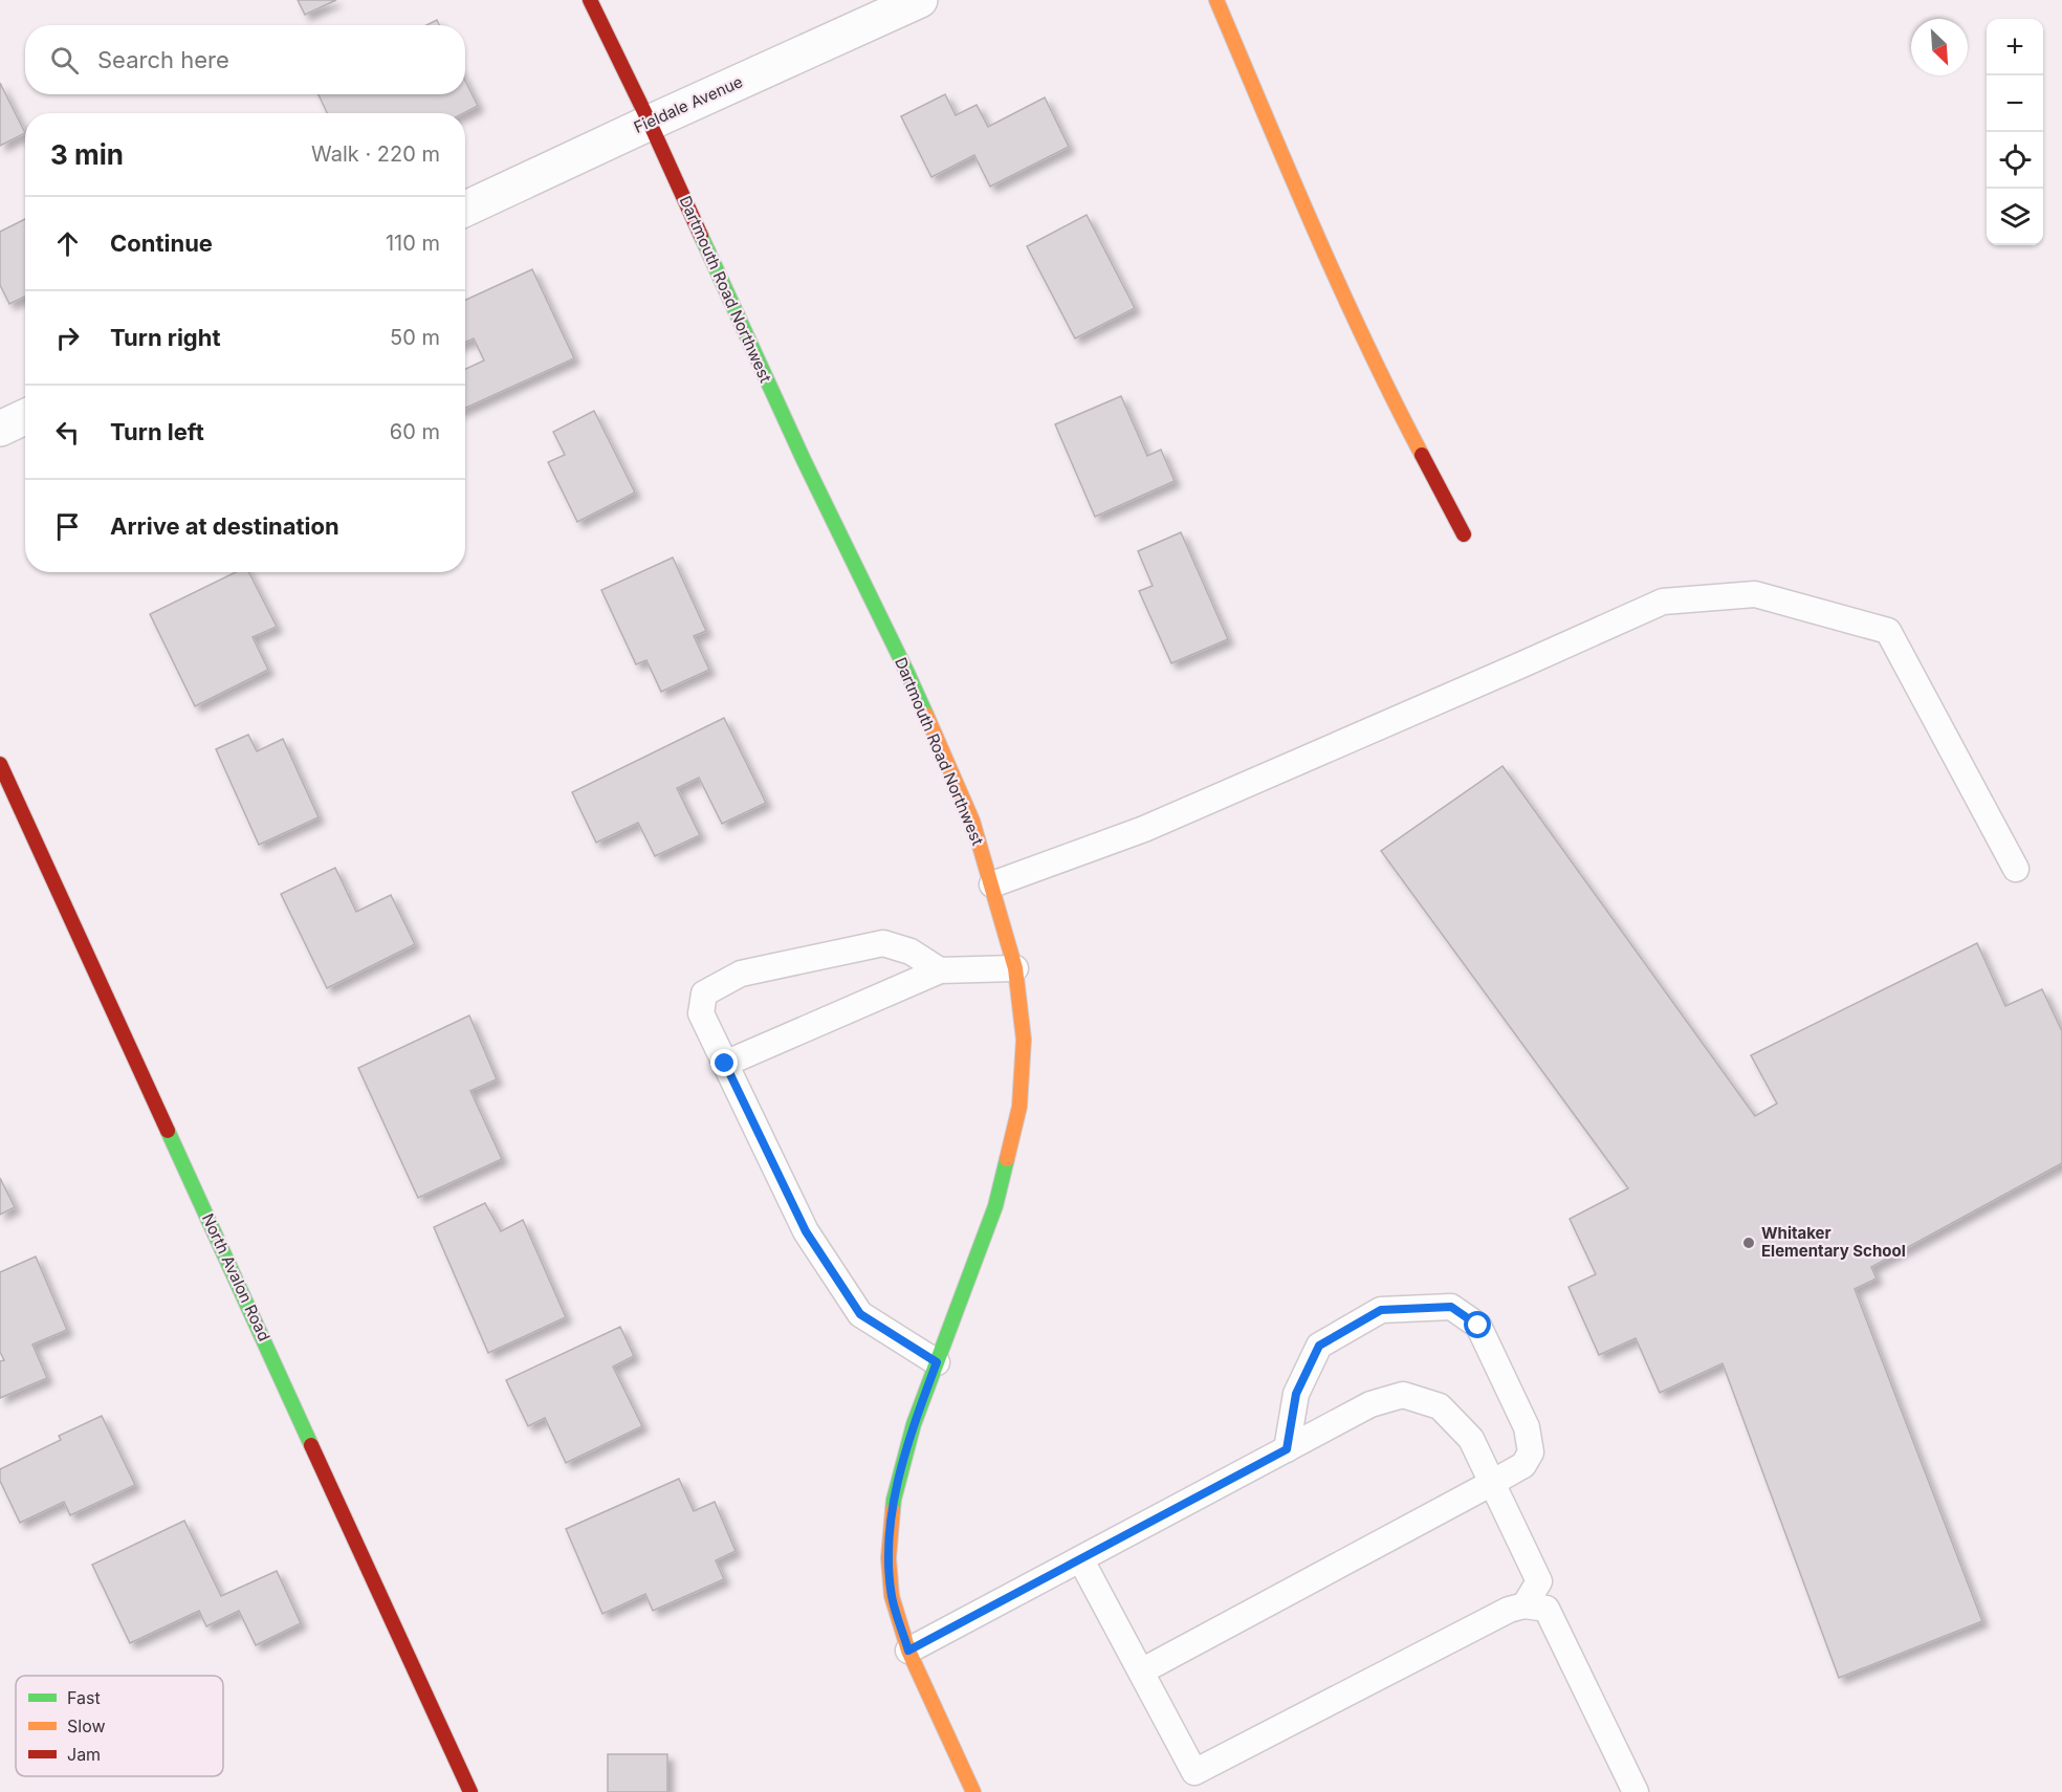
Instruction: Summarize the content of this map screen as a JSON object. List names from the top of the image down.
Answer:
{
  "streets": {
    "street": ["Fieldale Avenue", "Dartmouth Road Northwest", "North Avalon Road"]
  },
  "crossings": [
    ["Fieldale Avenue", "Dartmouth Road Northwest"]
  ],
  "places": ["Whitaker Elementary School"],
  "legend": ["Fast", "Slow", "Jam"],
  "north": "bottom right",
  "page": {
    "map_buttons": ["+", "−"],
    "search": "Search here",
    "heading": ["3 min", "Walk · 220 m"],
    "list": [
      ["Continue", "110 m"],
      ["Turn right", "50 m"],
      ["Turn left", "60 m"],
      "Arrive at destination"
    ]
  }
}
